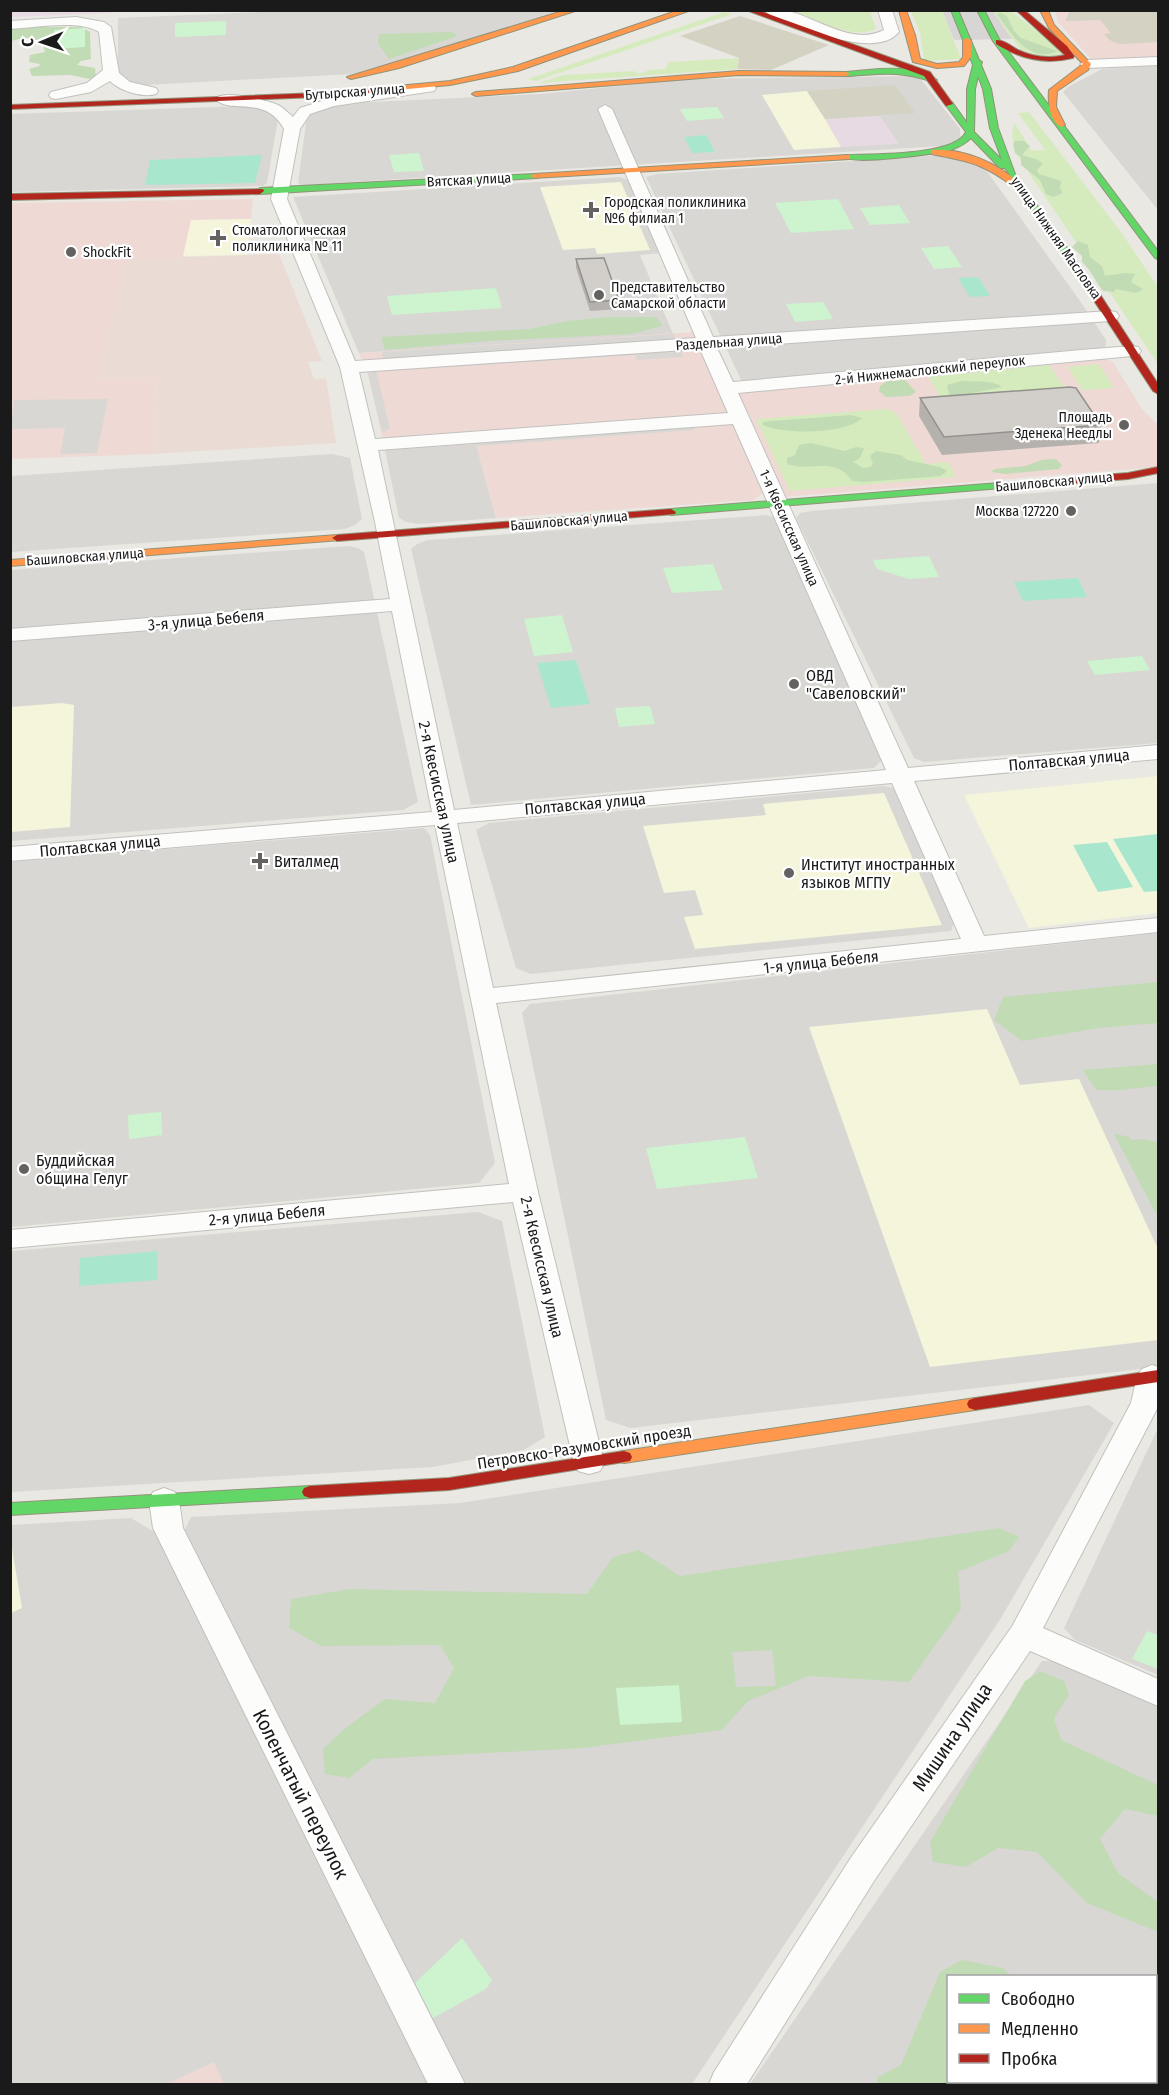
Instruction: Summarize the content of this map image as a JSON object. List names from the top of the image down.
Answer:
{
  "streets": {
    "main road": [
      "Бутырская улица",
      "Вятская улица",
      "улица Нижняя Масловка",
      "Башиловская улица",
      "Петровско-Разумовский проезд"
    ],
    "street": [
      "Раздельная улица",
      "2-й Нижнемасловский переулок",
      "1-я Квесисская улица",
      "3-я улица Бебеля",
      "Полтавская улица",
      "2-я Квесисская улица",
      "1-я улица Бебеля",
      "2-я улица Бебеля",
      "Мишина улица",
      "Коленчатый переулок"
    ]
  },
  "crossings": [
    ["Вятская улица", "улица Нижняя Масловка"],
    ["Вятская улица", "1-я Квесисская улица"],
    ["Вятская улица", "2-я Квесисская улица"],
    ["улица Нижняя Масловка", "Раздельная улица"],
    ["улица Нижняя Масловка", "2-й Нижнемасловский переулок"],
    ["Раздельная улица", "1-я Квесисская улица"],
    ["Раздельная улица", "2-я Квесисская улица"],
    ["2-й Нижнемасловский переулок", "1-я Квесисская улица"],
    ["Башиловская улица", "1-я Квесисская улица"],
    ["Башиловская улица", "2-я Квесисская улица"],
    ["1-я Квесисская улица", "Полтавская улица"],
    ["1-я Квесисская улица", "1-я улица Бебеля"],
    ["3-я улица Бебеля", "2-я Квесисская улица"],
    ["Полтавская улица", "2-я Квесисская улица"],
    ["2-я Квесисская улица", "1-я улица Бебеля"],
    ["2-я Квесисская улица", "2-я улица Бебеля"],
    ["2-я Квесисская улица", "Петровско-Разумовский проезд"],
    ["Петровско-Разумовский проезд", "Мишина улица"],
    ["Петровско-Разумовский проезд", "Коленчатый переулок"]
  ],
  "places": {
    "health": ["Городская поликлиника №6 филиал 1", "Стоматологическая поликлиника № 11", "Виталмед"],
    "other": [
      "ShockFit",
      "Представительство Самарской области",
      "Площадь Зденека Неедлы",
      "Москва 127220",
      "ОВД \"Савеловский\"",
      "Институт иностранных языков МГПУ",
      "Буддийская община Гелуг"
    ]
  },
  "legend": ["Свободно", "Медленно", "Пробка"],
  "north": "left"
}
